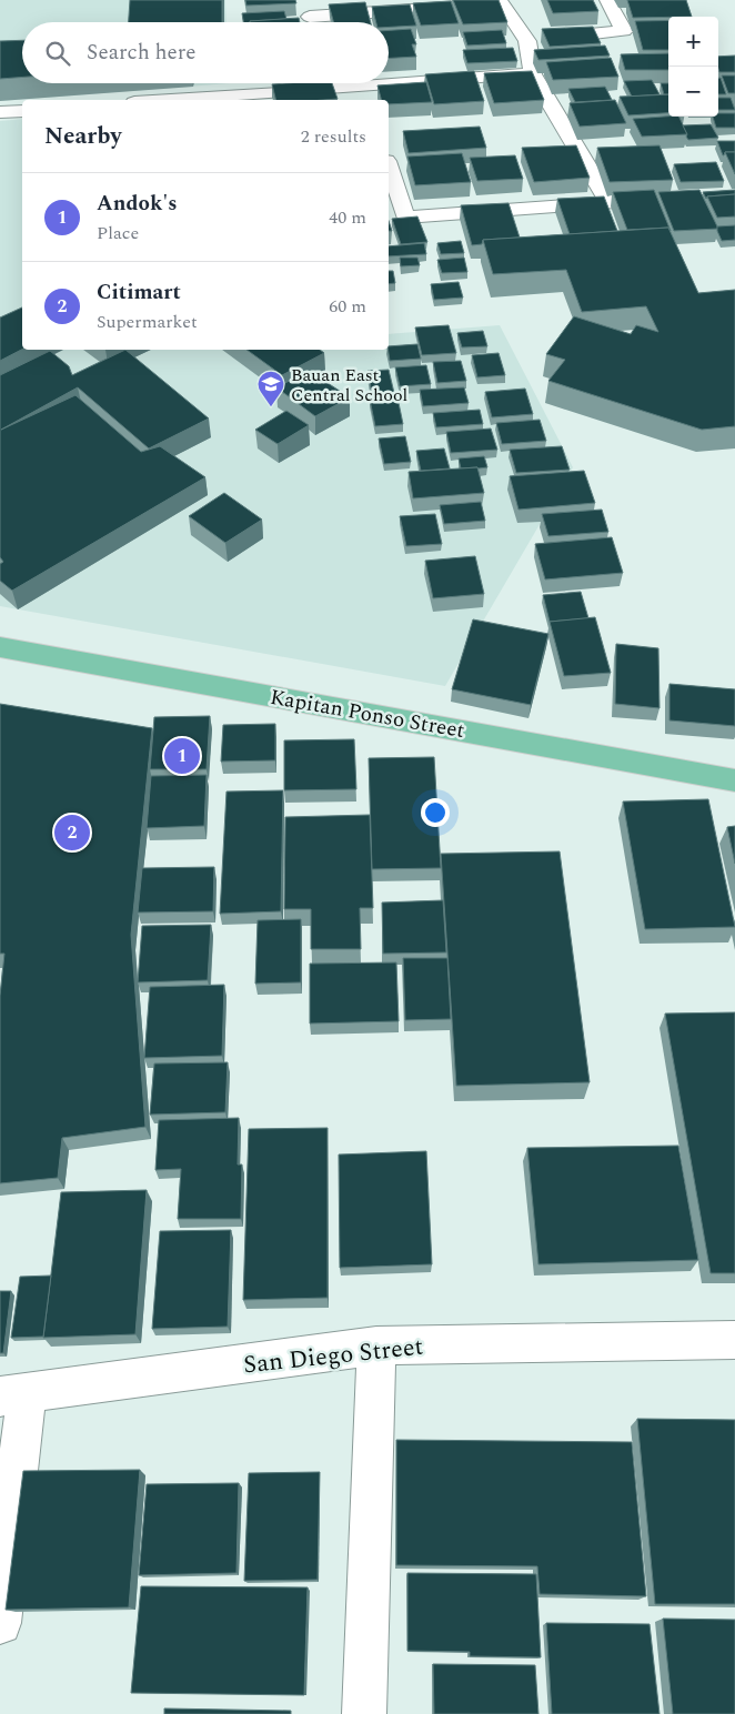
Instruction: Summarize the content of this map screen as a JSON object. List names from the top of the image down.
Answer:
{
  "streets": {
    "main road": ["Kapitan Ponso Street"],
    "street": ["San Diego Street"]
  },
  "places": {
    "school or university": ["Bauan East Central School"]
  },
  "page": {
    "map_buttons": ["+", "−"],
    "search": "Search here",
    "heading": ["Nearby", "2 results"],
    "list": [
      {
        "mark": "1",
        "name": "Andok's",
        "note": "Place",
        "value": "40 m"
      },
      {
        "mark": "2",
        "name": "Citimart",
        "note": "Supermarket",
        "value": "60 m"
      }
    ],
    "pins": ["1", "2"]
  }
}
